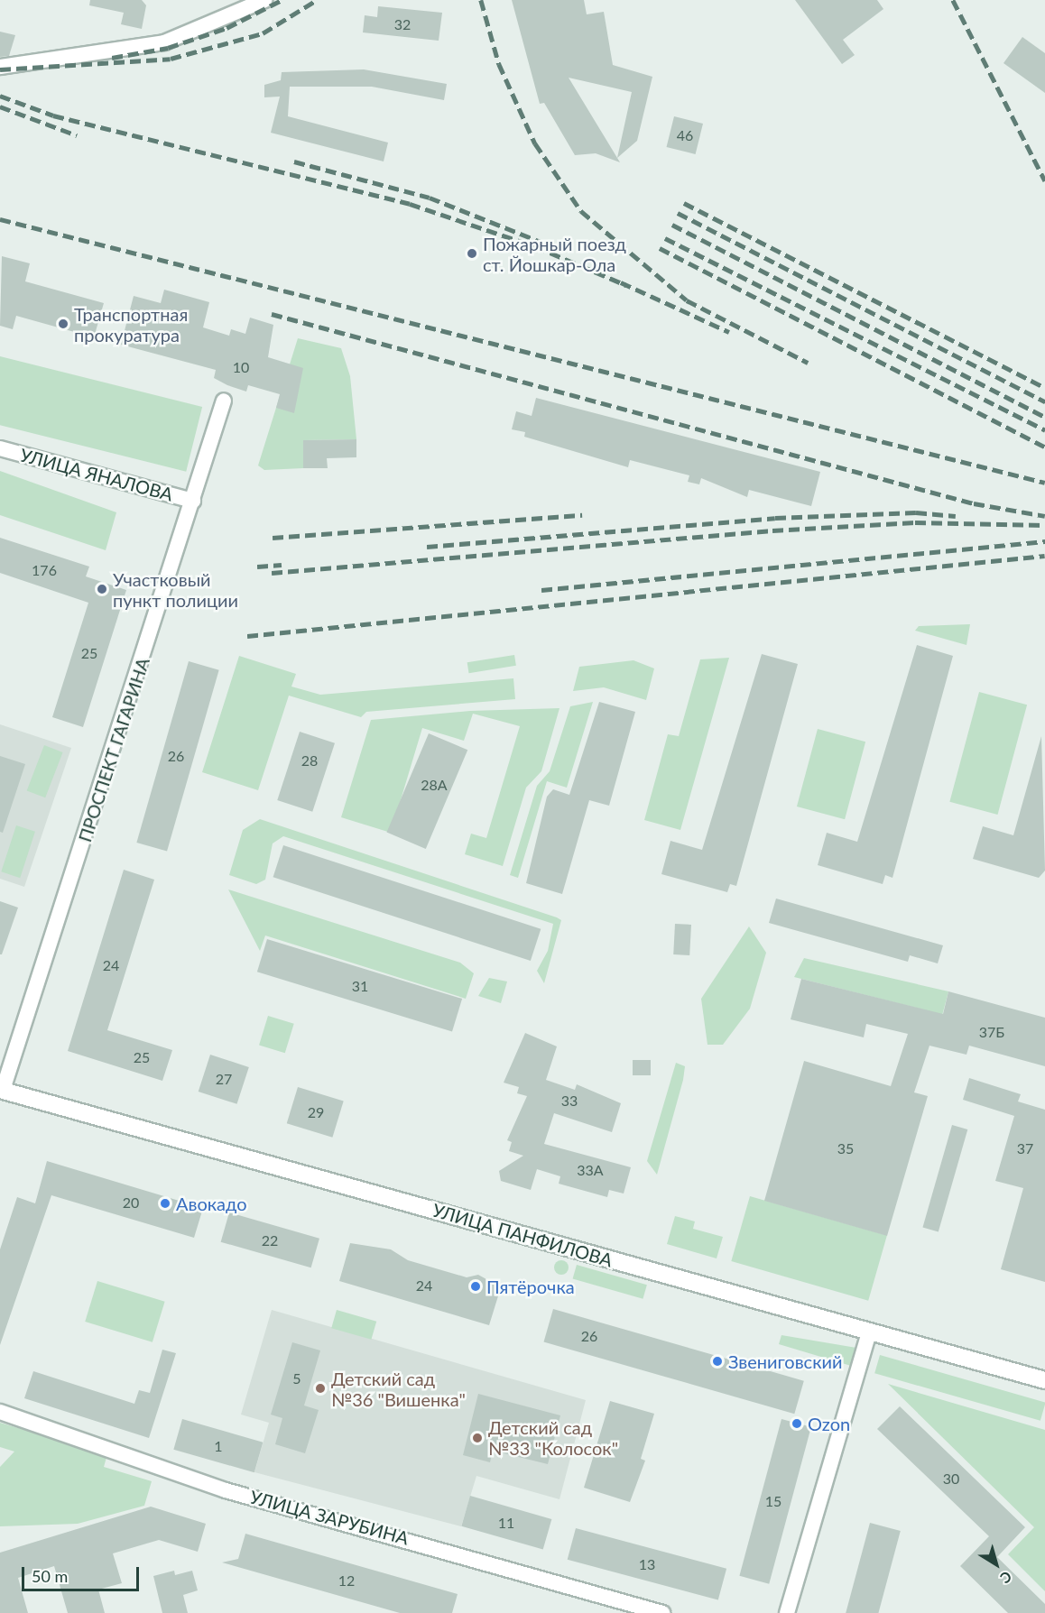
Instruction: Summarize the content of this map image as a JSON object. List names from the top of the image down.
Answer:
{
  "streets": {
    "main road": ["УЛИЦА ПАНФИЛОВА"],
    "street": ["УЛИЦА ЯНАЛОВА", "ПРОСПЕКТ ГАГАРИНА", "УЛИЦА ЗАРУБИНА"]
  },
  "crossings": [
    ["УЛИЦА ЯНАЛОВА", "ПРОСПЕКТ ГАГАРИНА"],
    ["ПРОСПЕКТ ГАГАРИНА", "УЛИЦА ПАНФИЛОВА"]
  ],
  "places": [
    "Пожарный поезд ст. Йошкар-Ола",
    "Транспортная прокуратура",
    "Участковый пункт полиции",
    "Авокадо",
    "Пятёрочка",
    "Звениговский",
    "Детский сад №36 \"Вишенка\"",
    "Ozon",
    "Детский сад №33 \"Колосок\""
  ],
  "house_numbers": [
    "32",
    "46",
    "10",
    "176",
    "25",
    "26",
    "28",
    "28А",
    "24",
    "31",
    "37Б",
    "25",
    "27",
    "33",
    "29",
    "35",
    "37",
    "33А",
    "20",
    "22",
    "24",
    "26",
    "5",
    "1",
    "30",
    "15",
    "11",
    "13",
    "12"
  ],
  "scale_bar": "50 m",
  "north": "bottom right"
}
